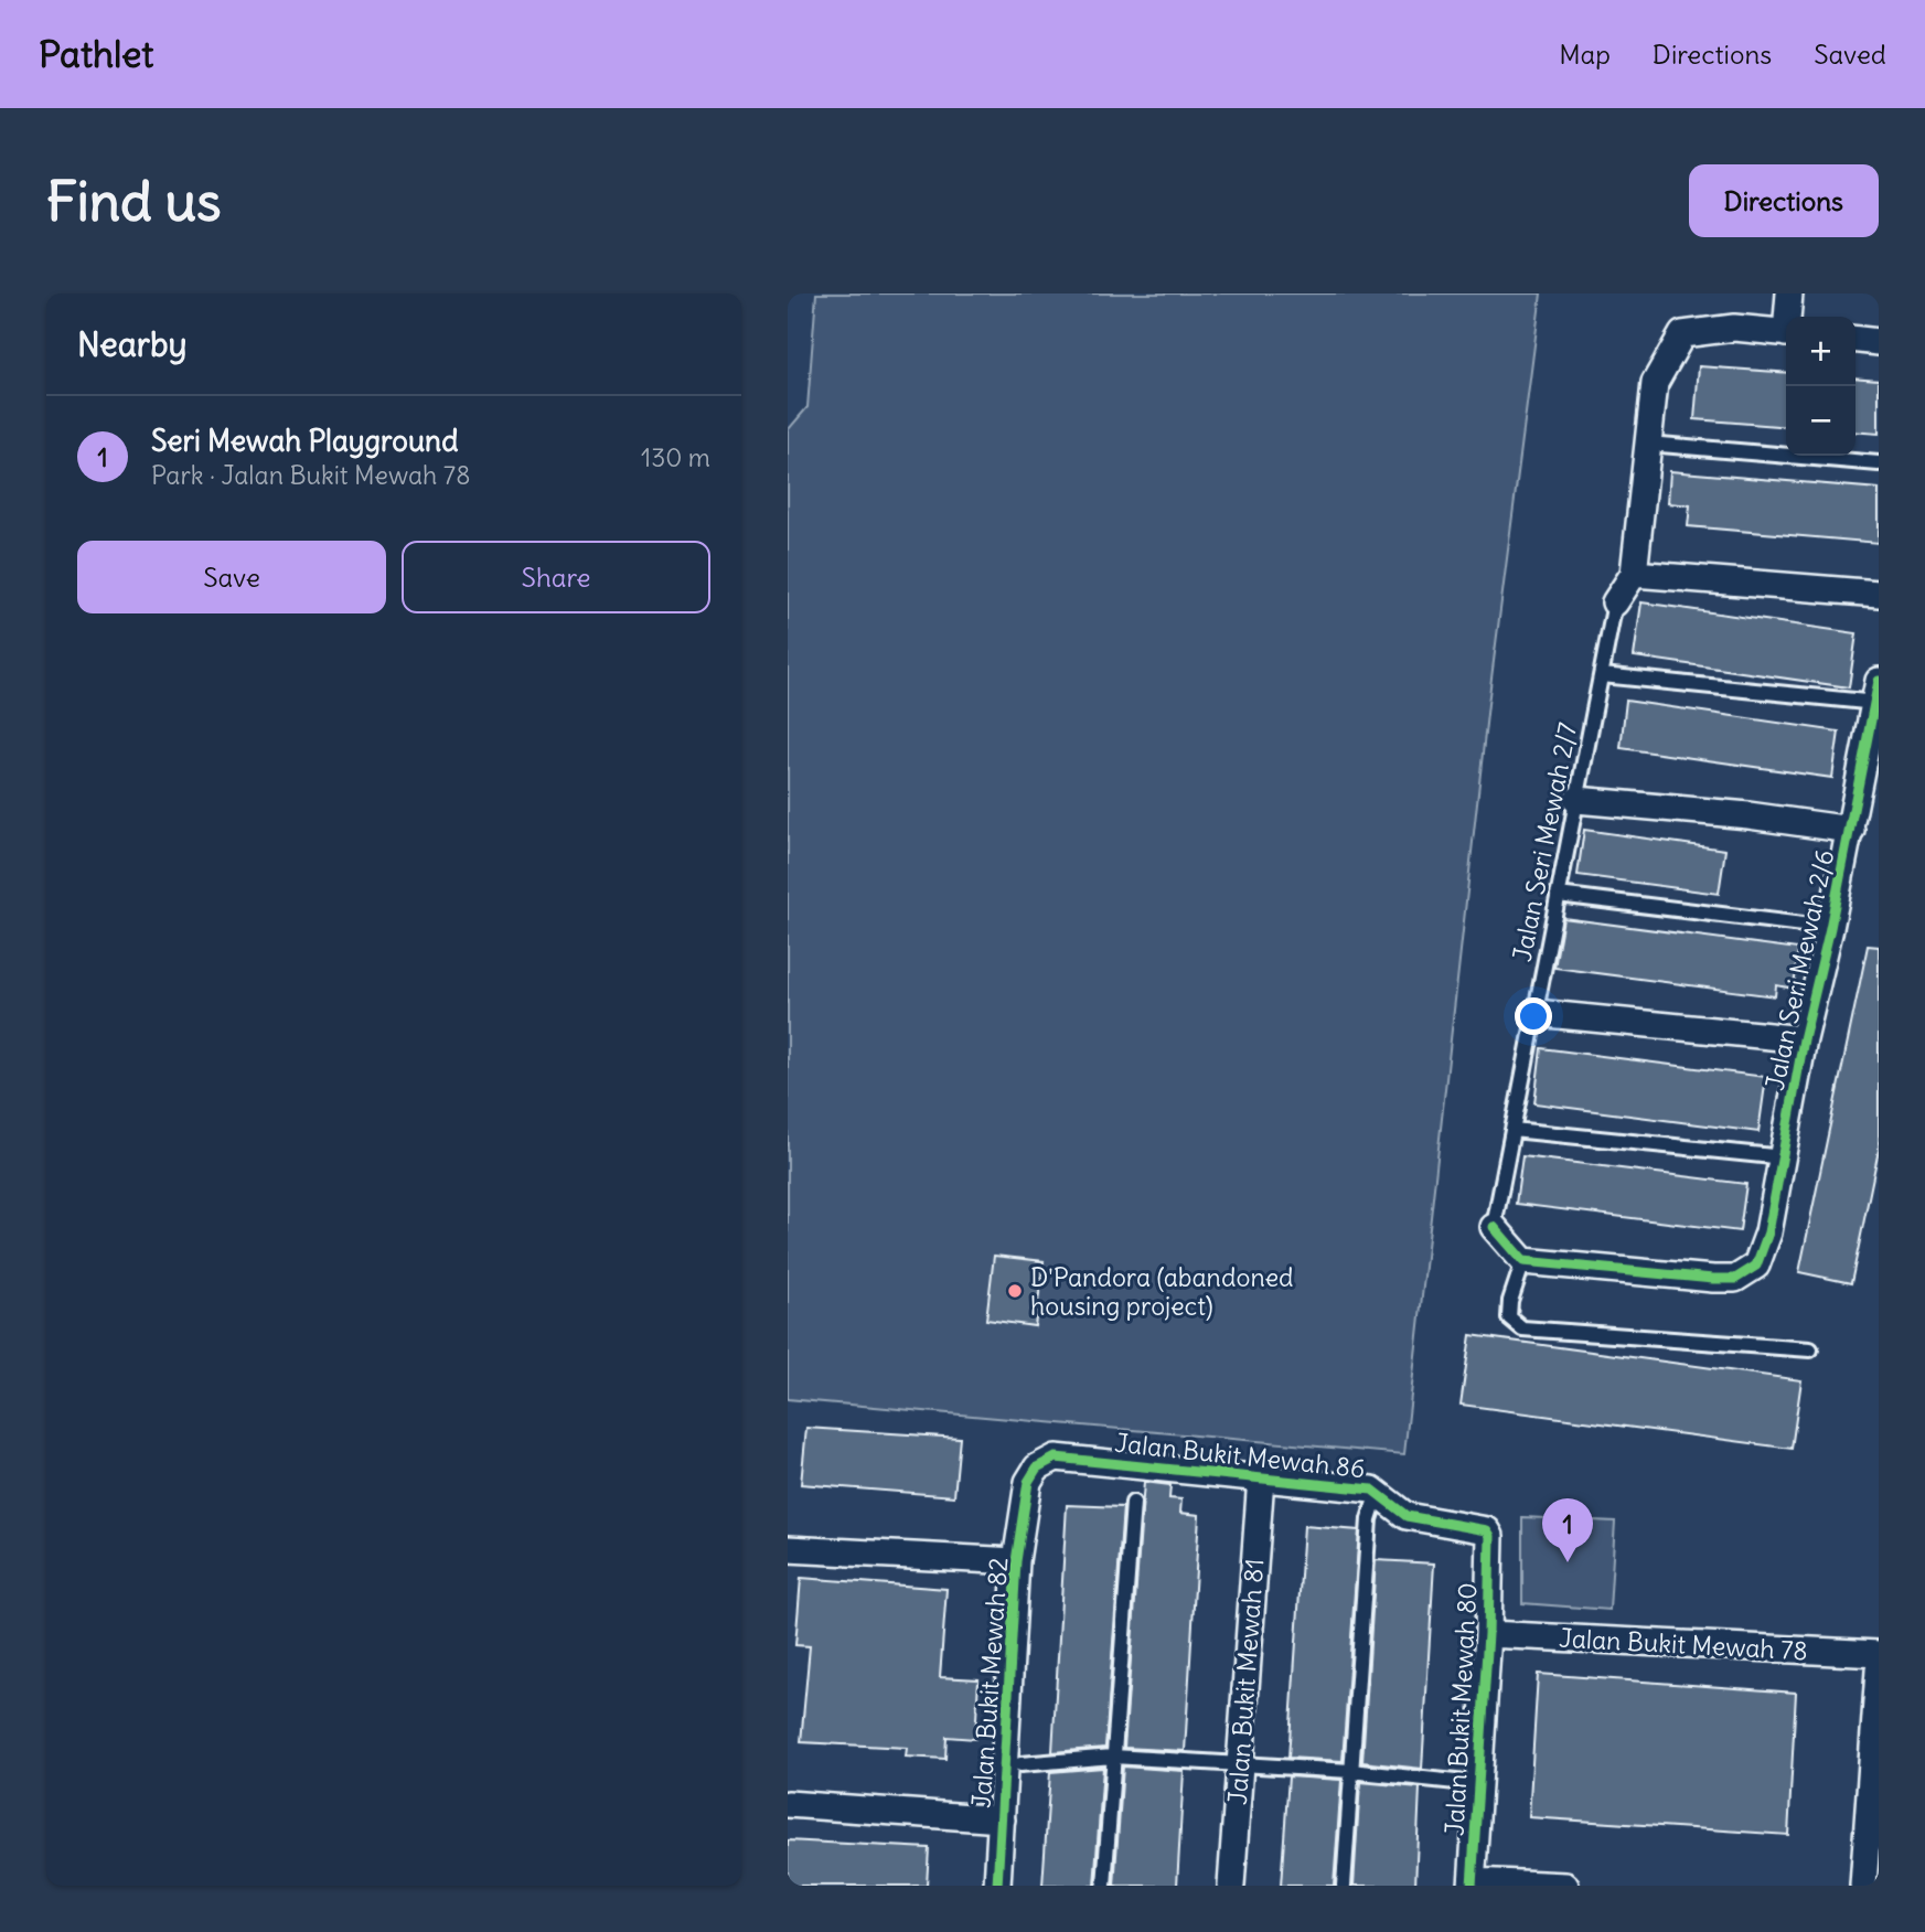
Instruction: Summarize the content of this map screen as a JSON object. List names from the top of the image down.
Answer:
{
  "streets": {
    "street": [
      "Jalan Seri Mewah 2/6",
      "Jalan Bukit Mewah 86",
      "Jalan Bukit Mewah 78",
      "Jalan Bukit Mewah 81",
      "Jalan Bukit Mewah 82",
      "Jalan Bukit Mewah 80"
    ],
    "lane": ["Jalan Seri Mewah 2/7"]
  },
  "crossings": [
    ["Jalan Bukit Mewah 86", "Jalan Bukit Mewah 81"],
    ["Jalan Bukit Mewah 86", "Jalan Bukit Mewah 82"],
    ["Jalan Bukit Mewah 86", "Jalan Bukit Mewah 80"],
    ["Jalan Bukit Mewah 78", "Jalan Bukit Mewah 80"]
  ],
  "places": ["D'Pandora (abandoned housing project)"],
  "page": {
    "header": "Pathlet",
    "nav": ["Map", "Directions", "Saved"],
    "buttons": [
      "Directions",
      ["Save", "Share"]
    ],
    "title": "Find us",
    "heading": "Nearby",
    "map_buttons": ["+", "−"],
    "list": [
      {
        "mark": "1",
        "name": "Seri Mewah Playground",
        "note": "Park · Jalan Bukit Mewah 78",
        "value": "130 m"
      }
    ],
    "pins": "1"
  }
}
